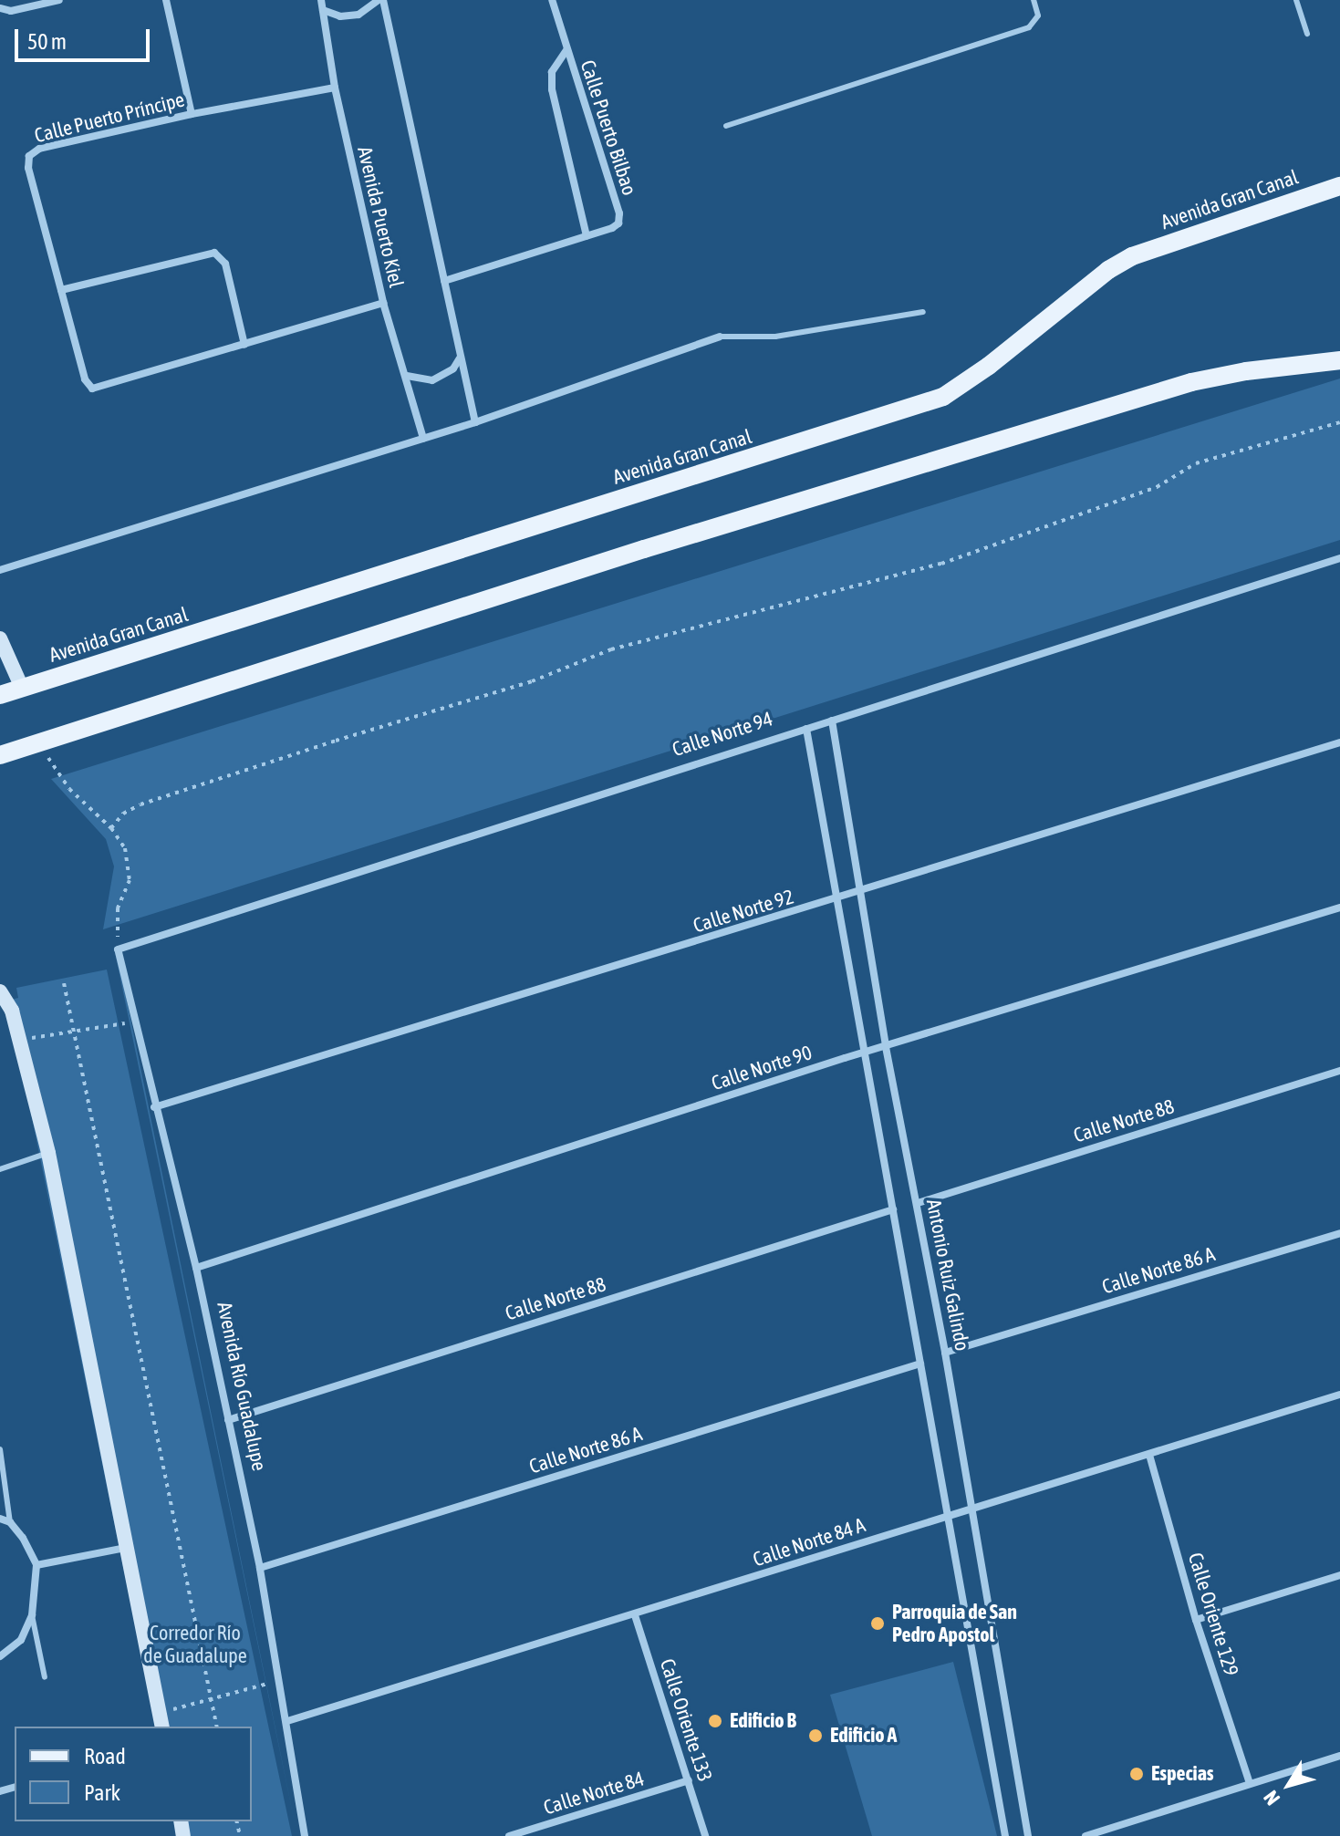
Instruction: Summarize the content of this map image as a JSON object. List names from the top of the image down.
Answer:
{
  "streets": {
    "main road": ["Avenida Gran Canal"],
    "street": [
      "Calle Puerto Príncipe",
      "Calle Puerto Bilbao",
      "Avenida Puerto Kiel",
      "Calle Norte 94",
      "Calle Norte 92",
      "Calle Norte 90",
      "Calle Norte 88",
      "Calle Norte 86 A",
      "Antonio Ruiz Galindo",
      "Avenida Río Guadalupe",
      "Calle Norte 84 A",
      "Calle Oriente 129",
      "Calle Oriente 133",
      "Calle Norte 84"
    ]
  },
  "crossings": [
    ["Calle Puerto Príncipe", "Avenida Puerto Kiel"],
    ["Calle Norte 94", "Antonio Ruiz Galindo"],
    ["Calle Norte 94", "Avenida Río Guadalupe"],
    ["Calle Norte 92", "Antonio Ruiz Galindo"],
    ["Calle Norte 92", "Avenida Río Guadalupe"],
    ["Calle Norte 90", "Antonio Ruiz Galindo"],
    ["Calle Norte 90", "Avenida Río Guadalupe"],
    ["Calle Norte 88", "Antonio Ruiz Galindo"],
    ["Calle Norte 88", "Avenida Río Guadalupe"],
    ["Calle Norte 86 A", "Antonio Ruiz Galindo"],
    ["Calle Norte 86 A", "Avenida Río Guadalupe"],
    ["Antonio Ruiz Galindo", "Calle Norte 84 A"],
    ["Avenida Río Guadalupe", "Calle Norte 84 A"],
    ["Calle Norte 84 A", "Calle Oriente 129"],
    ["Calle Norte 84 A", "Calle Oriente 133"],
    ["Calle Oriente 133", "Calle Norte 84"]
  ],
  "parks": ["Corredor Río de Guadalupe"],
  "places": [
    "Parroquia de San Pedro Apostol",
    "Edificio B",
    "Edificio A",
    "Especias"
  ],
  "legend": ["Road", "Park"],
  "scale_bar": "50 m",
  "north": "bottom left"
}
